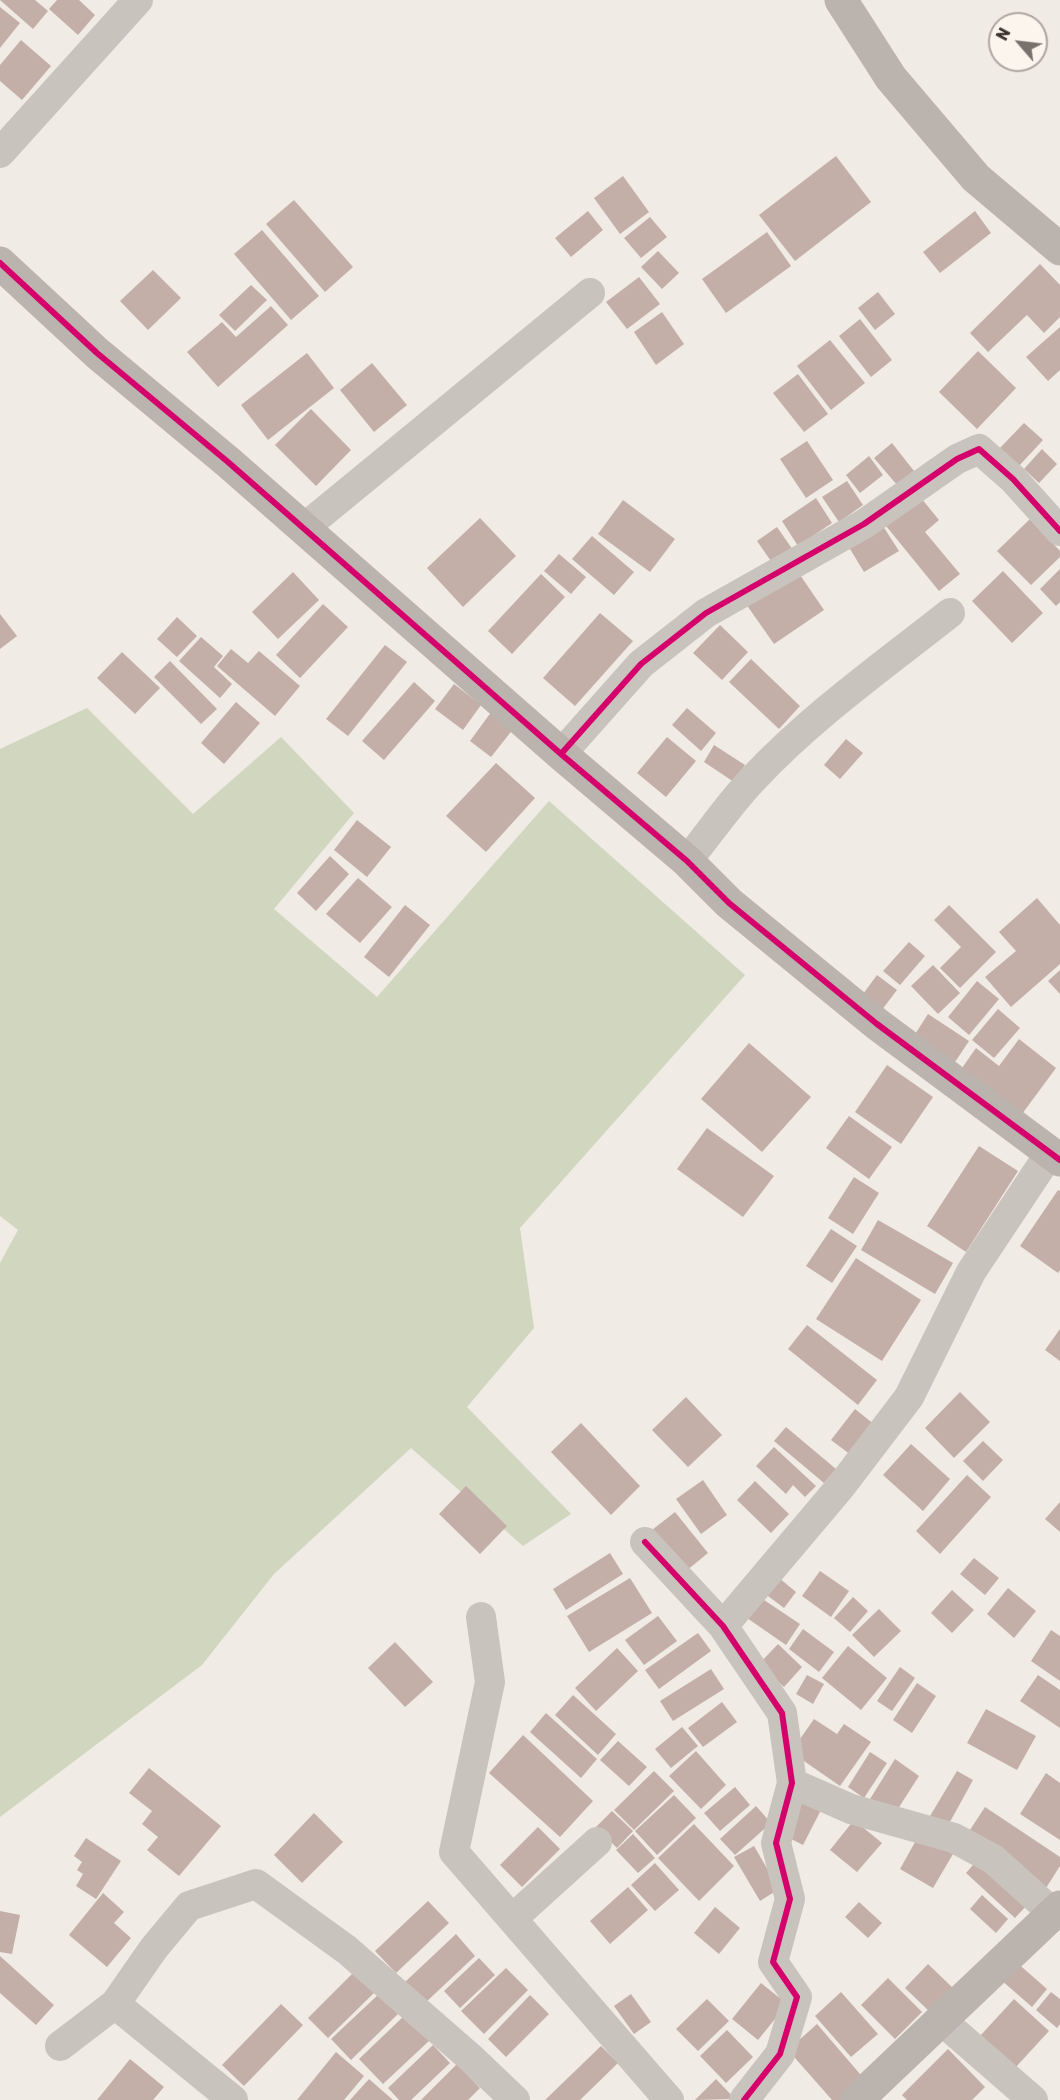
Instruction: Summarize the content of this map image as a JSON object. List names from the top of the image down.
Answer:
{
  "north": "top left"
}
